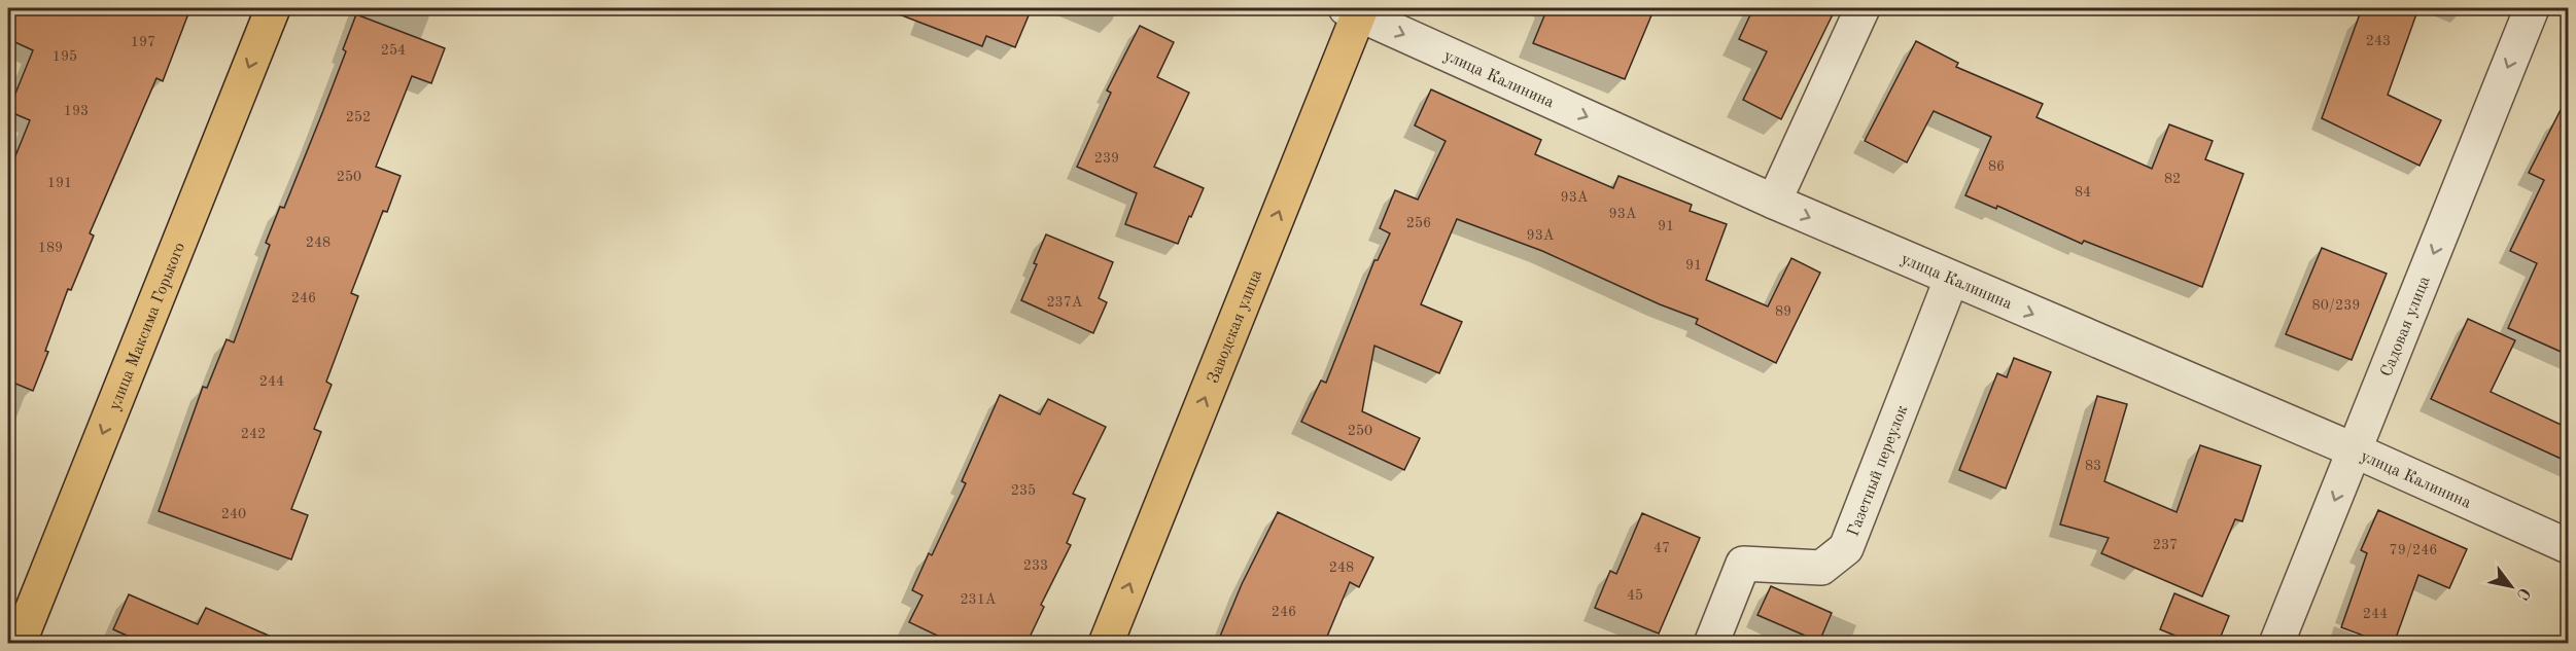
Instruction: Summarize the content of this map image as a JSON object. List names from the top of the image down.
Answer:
{
  "streets": {
    "main road": ["улица Максима Горького", "Заводская улица"],
    "street": ["улица Калинина", "Садовая улица", "Газетный переулок"]
  },
  "crossings": [
    ["улица Калинина", "Заводская улица"],
    ["улица Калинина", "Садовая улица"],
    ["улица Калинина", "Газетный переулок"]
  ],
  "one_way": [
    "улица Калинина",
    "улица Максима Горького",
    "Заводская улица",
    "Садовая улица"
  ],
  "house_numbers": [
    "243",
    "197",
    "254",
    "195",
    "193",
    "252",
    "239",
    "86",
    "250",
    "82",
    "191",
    "84",
    "93А",
    "93А",
    "256",
    "91",
    "93А",
    "248",
    "189",
    "91",
    "246",
    "237А",
    "80/239",
    "89",
    "244",
    "250",
    "242",
    "83",
    "235",
    "240",
    "237",
    "47",
    "79/246",
    "233",
    "248",
    "45",
    "231А",
    "246",
    "244"
  ],
  "north": "bottom right"
}
